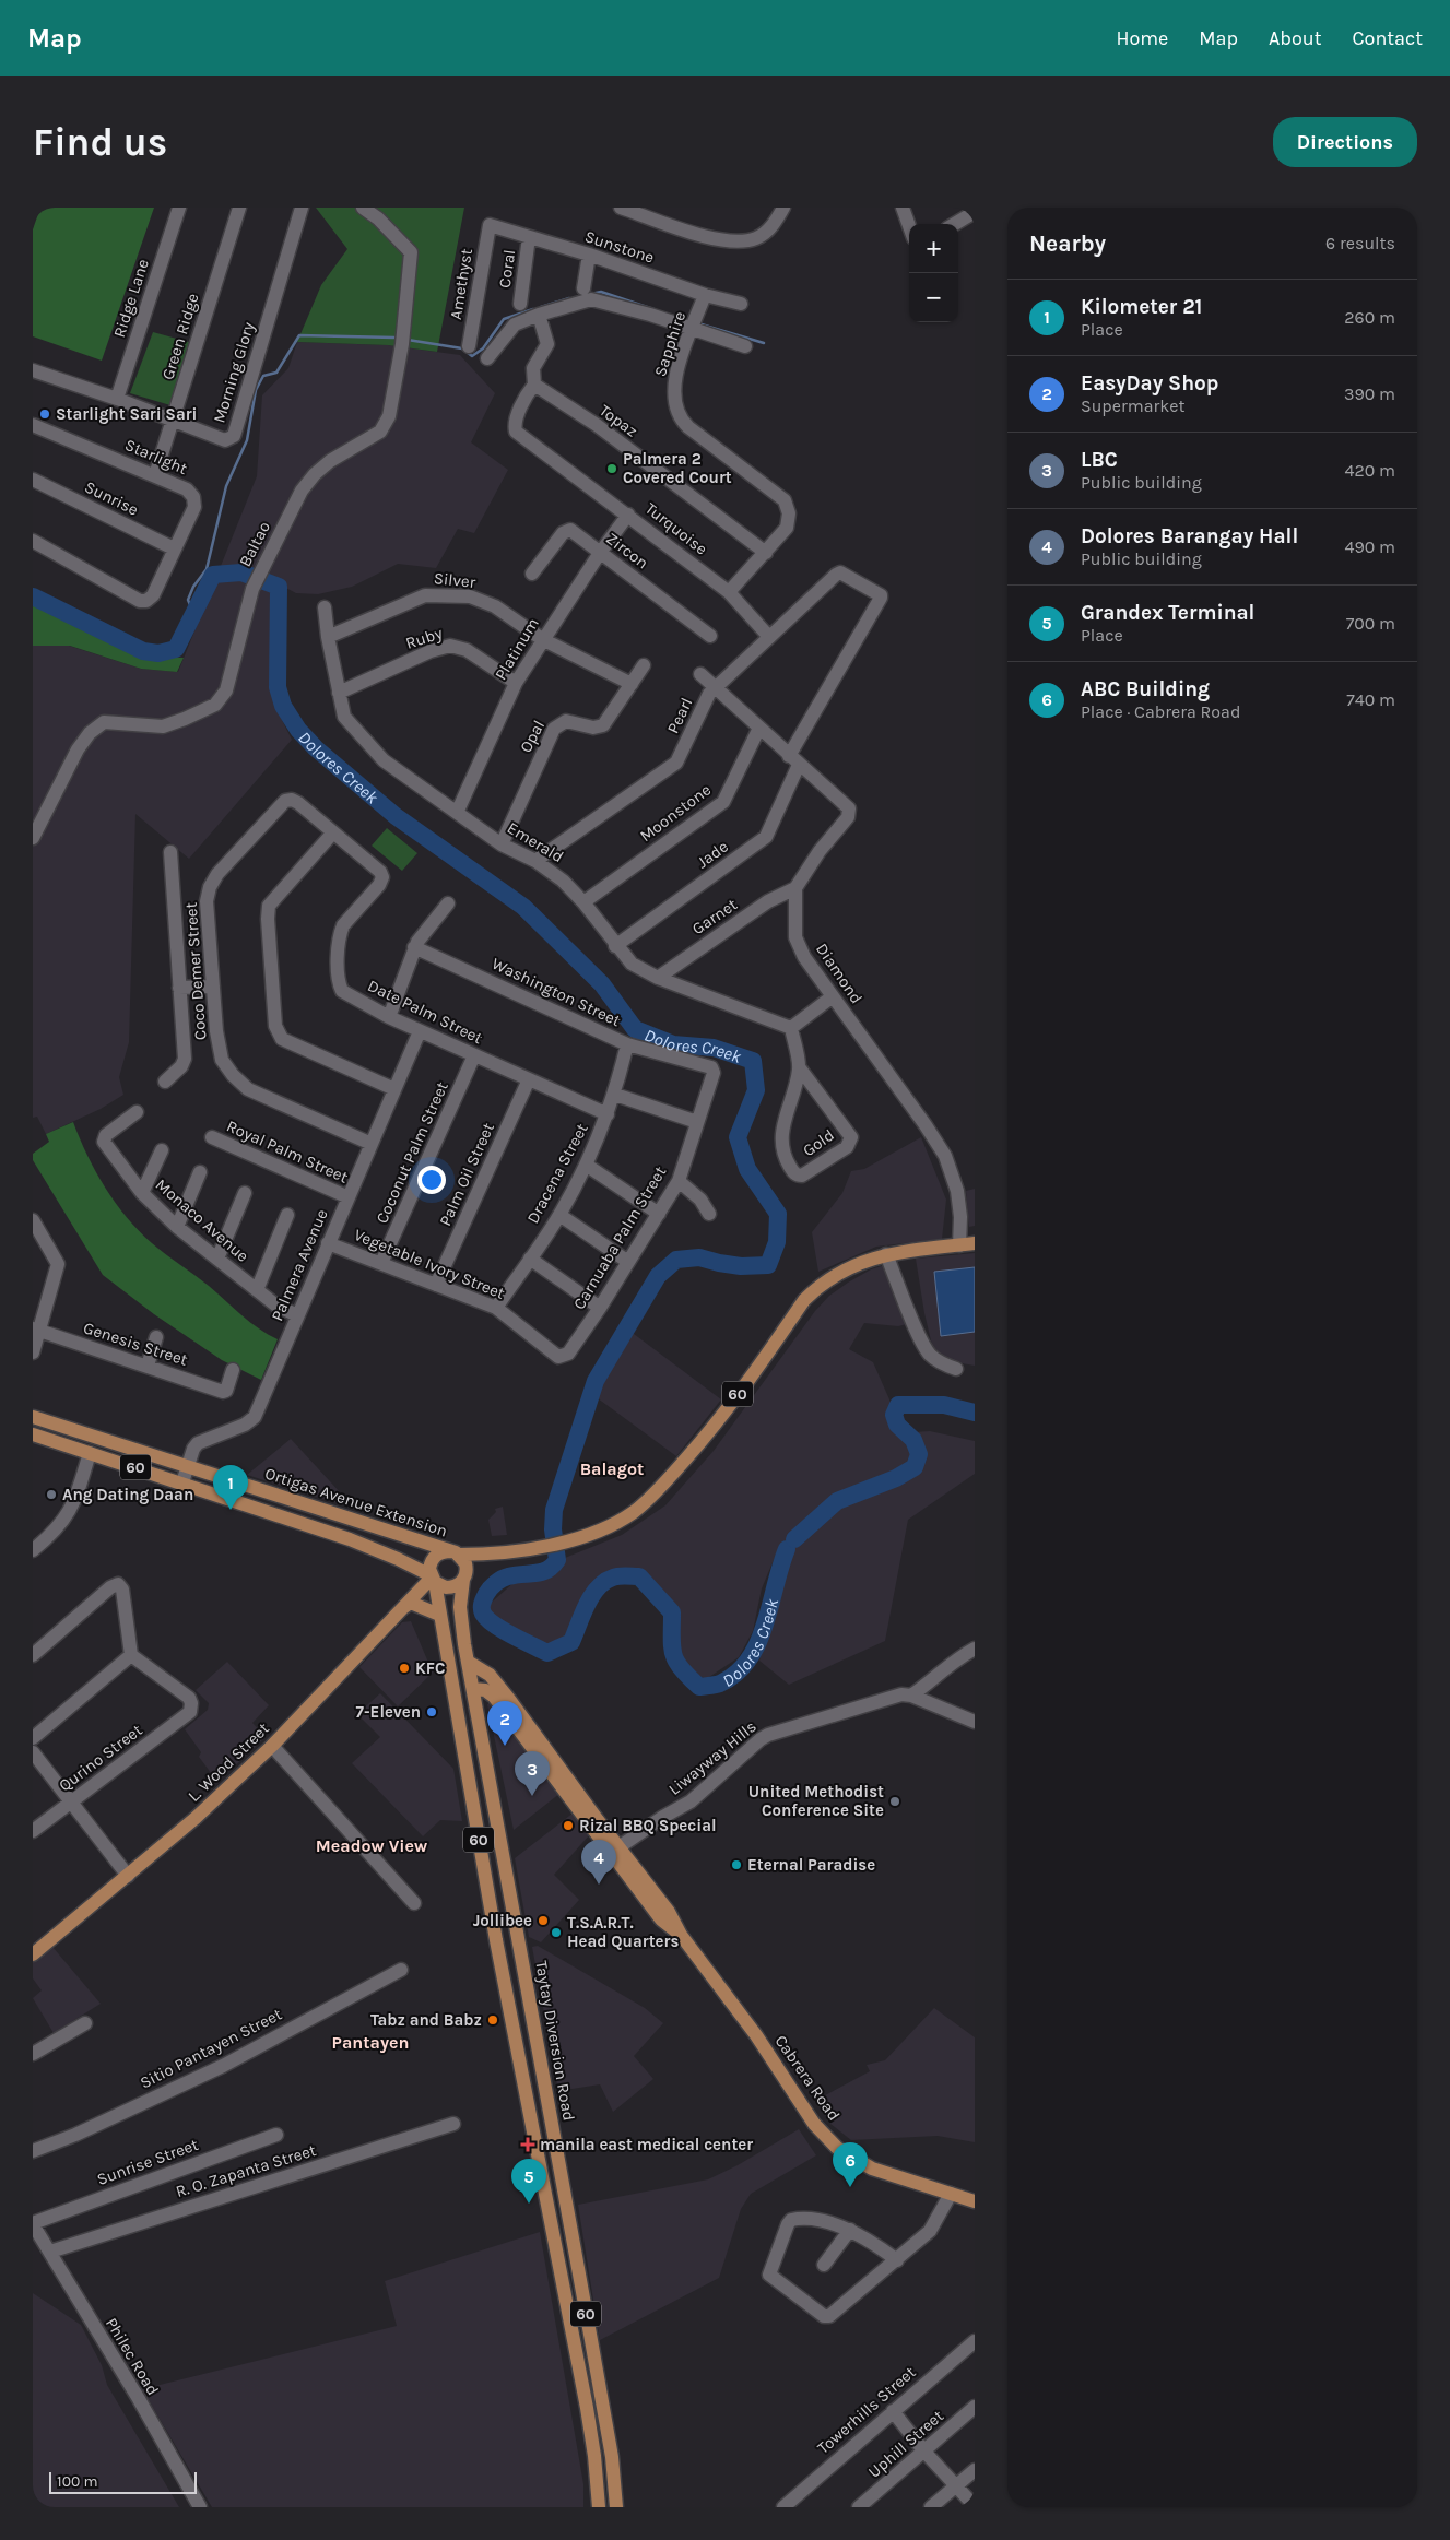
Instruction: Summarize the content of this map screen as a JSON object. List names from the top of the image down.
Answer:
{
  "streets": {
    "main road": [
      "60",
      "Ortigas Avenue Extension",
      "L. Wood Street",
      "Taytay Diversion Road",
      "Cabrera Road"
    ],
    "street": [
      "Sunstone",
      "Coral",
      "Amethyst",
      "Ridge Lane",
      "Green Ridge",
      "Sapphire",
      "Morning Glory",
      "Topaz",
      "Starlight",
      "Sunrise",
      "Turquoise",
      "Baltao",
      "Zircon",
      "Silver",
      "Ruby",
      "Platinum",
      "Pearl",
      "Opal",
      "Moonstone",
      "Emerald",
      "Jade",
      "Garnet",
      "Coco Demer Street",
      "Diamond",
      "Washington Street",
      "Date Palm Street",
      "Gold",
      "Royal Palm Street",
      "Coconut Palm Street",
      "Dracena Street",
      "Palm Oil Street",
      "Monaco Avenue",
      "Carnuaba Palm Street",
      "Vegetable Ivory Street",
      "Palmera Avenue",
      "Genesis Street",
      "Qurino Street",
      "Liwayway Hills",
      "Sitio Pantayen Street",
      "Sunrise Street",
      "R. O. Zapanta Street",
      "Philec Road",
      "Towerhills Street",
      "Uphill Street"
    ]
  },
  "crossings": [
    ["Sunstone", "Coral"],
    ["Sunstone", "Amethyst"],
    ["Sunstone", "Sapphire"],
    ["Ridge Lane", "Morning Glory"],
    ["Green Ridge", "Morning Glory"],
    ["Green Ridge", "Starlight"],
    ["Sapphire", "Topaz"],
    ["Sapphire", "Turquoise"],
    ["Topaz", "Turquoise"],
    ["Starlight", "Sunrise"],
    ["Turquoise", "Platinum"],
    ["Turquoise", "Pearl"],
    ["Zircon", "Platinum"],
    ["Silver", "Platinum"],
    ["Silver", "Opal"],
    ["Silver", "Emerald"],
    ["Ruby", "Platinum"],
    ["Ruby", "Emerald"],
    ["Platinum", "Emerald"],
    ["Pearl", "Emerald"],
    ["Pearl", "Jade"],
    ["Opal", "Emerald"],
    ["Moonstone", "Emerald"],
    ["Emerald", "Jade"],
    ["Emerald", "Garnet"],
    ["Emerald", "Gold"],
    ["Garnet", "Diamond"],
    ["Coco Demer Street", "Date Palm Street"],
    ["Coco Demer Street", "Palmera Avenue"],
    ["Diamond", "60"],
    ["Washington Street", "Dracena Street"],
    ["Washington Street", "Carnuaba Palm Street"],
    ["Date Palm Street", "Coconut Palm Street"],
    ["Date Palm Street", "Dracena Street"],
    ["Date Palm Street", "Palm Oil Street"],
    ["Date Palm Street", "Palmera Avenue"],
    ["Royal Palm Street", "Palmera Avenue"],
    ["Coconut Palm Street", "Vegetable Ivory Street"],
    ["Dracena Street", "Vegetable Ivory Street"],
    ["Palm Oil Street", "Vegetable Ivory Street"],
    ["Monaco Avenue", "Palmera Avenue"],
    ["Carnuaba Palm Street", "Vegetable Ivory Street"],
    ["Vegetable Ivory Street", "Palmera Avenue"],
    ["Palmera Avenue", "60"],
    ["Palmera Avenue", "Ortigas Avenue Extension"],
    ["60", "Ortigas Avenue Extension"],
    ["60", "L. Wood Street"],
    ["60", "Taytay Diversion Road"],
    ["Ortigas Avenue Extension", "L. Wood Street"],
    ["Ortigas Avenue Extension", "Taytay Diversion Road"],
    ["Liwayway Hills", "Cabrera Road"],
    ["L. Wood Street", "Taytay Diversion Road"],
    ["Taytay Diversion Road", "Cabrera Road"],
    ["Sunrise Street", "Philec Road"],
    ["R. O. Zapanta Street", "Philec Road"]
  ],
  "districts": ["Balagot", "Meadow View", "Pantayen"],
  "water": ["Dolores Creek"],
  "places": {
    "other": [
      "Starlight Sari Sari",
      "Palmera 2 Covered Court",
      "Ang Dating Daan",
      "KFC",
      "7-Eleven",
      "United Methodist Conference Site",
      "Rizal BBQ Special",
      "Eternal Paradise",
      "Jollibee",
      "T.S.A.R.T. Head Quarters",
      "Tabz and Babz"
    ],
    "health": ["manila east medical center"]
  },
  "scale_bar": "100 m",
  "page": {
    "header": "Map",
    "nav": [
      "Home",
      "Map",
      "About",
      "Contact"
    ],
    "buttons": "Directions",
    "title": "Find us",
    "heading": ["Nearby", "6 results"],
    "map_buttons": ["+", "−"],
    "list": [
      {
        "mark": "1",
        "name": "Kilometer 21",
        "note": "Place",
        "value": "260 m"
      },
      {
        "mark": "2",
        "name": "EasyDay Shop",
        "note": "Supermarket",
        "value": "390 m"
      },
      {
        "mark": "3",
        "name": "LBC",
        "note": "Public building",
        "value": "420 m"
      },
      {
        "mark": "4",
        "name": "Dolores Barangay Hall",
        "note": "Public building",
        "value": "490 m"
      },
      {
        "mark": "5",
        "name": "Grandex Terminal",
        "note": "Place",
        "value": "700 m"
      },
      {
        "mark": "6",
        "name": "ABC Building",
        "note": "Place · Cabrera Road",
        "value": "740 m"
      }
    ],
    "pins": [
      "1",
      "2",
      "3",
      "4",
      "6",
      "5"
    ],
    "scale": "100 m"
  }
}
